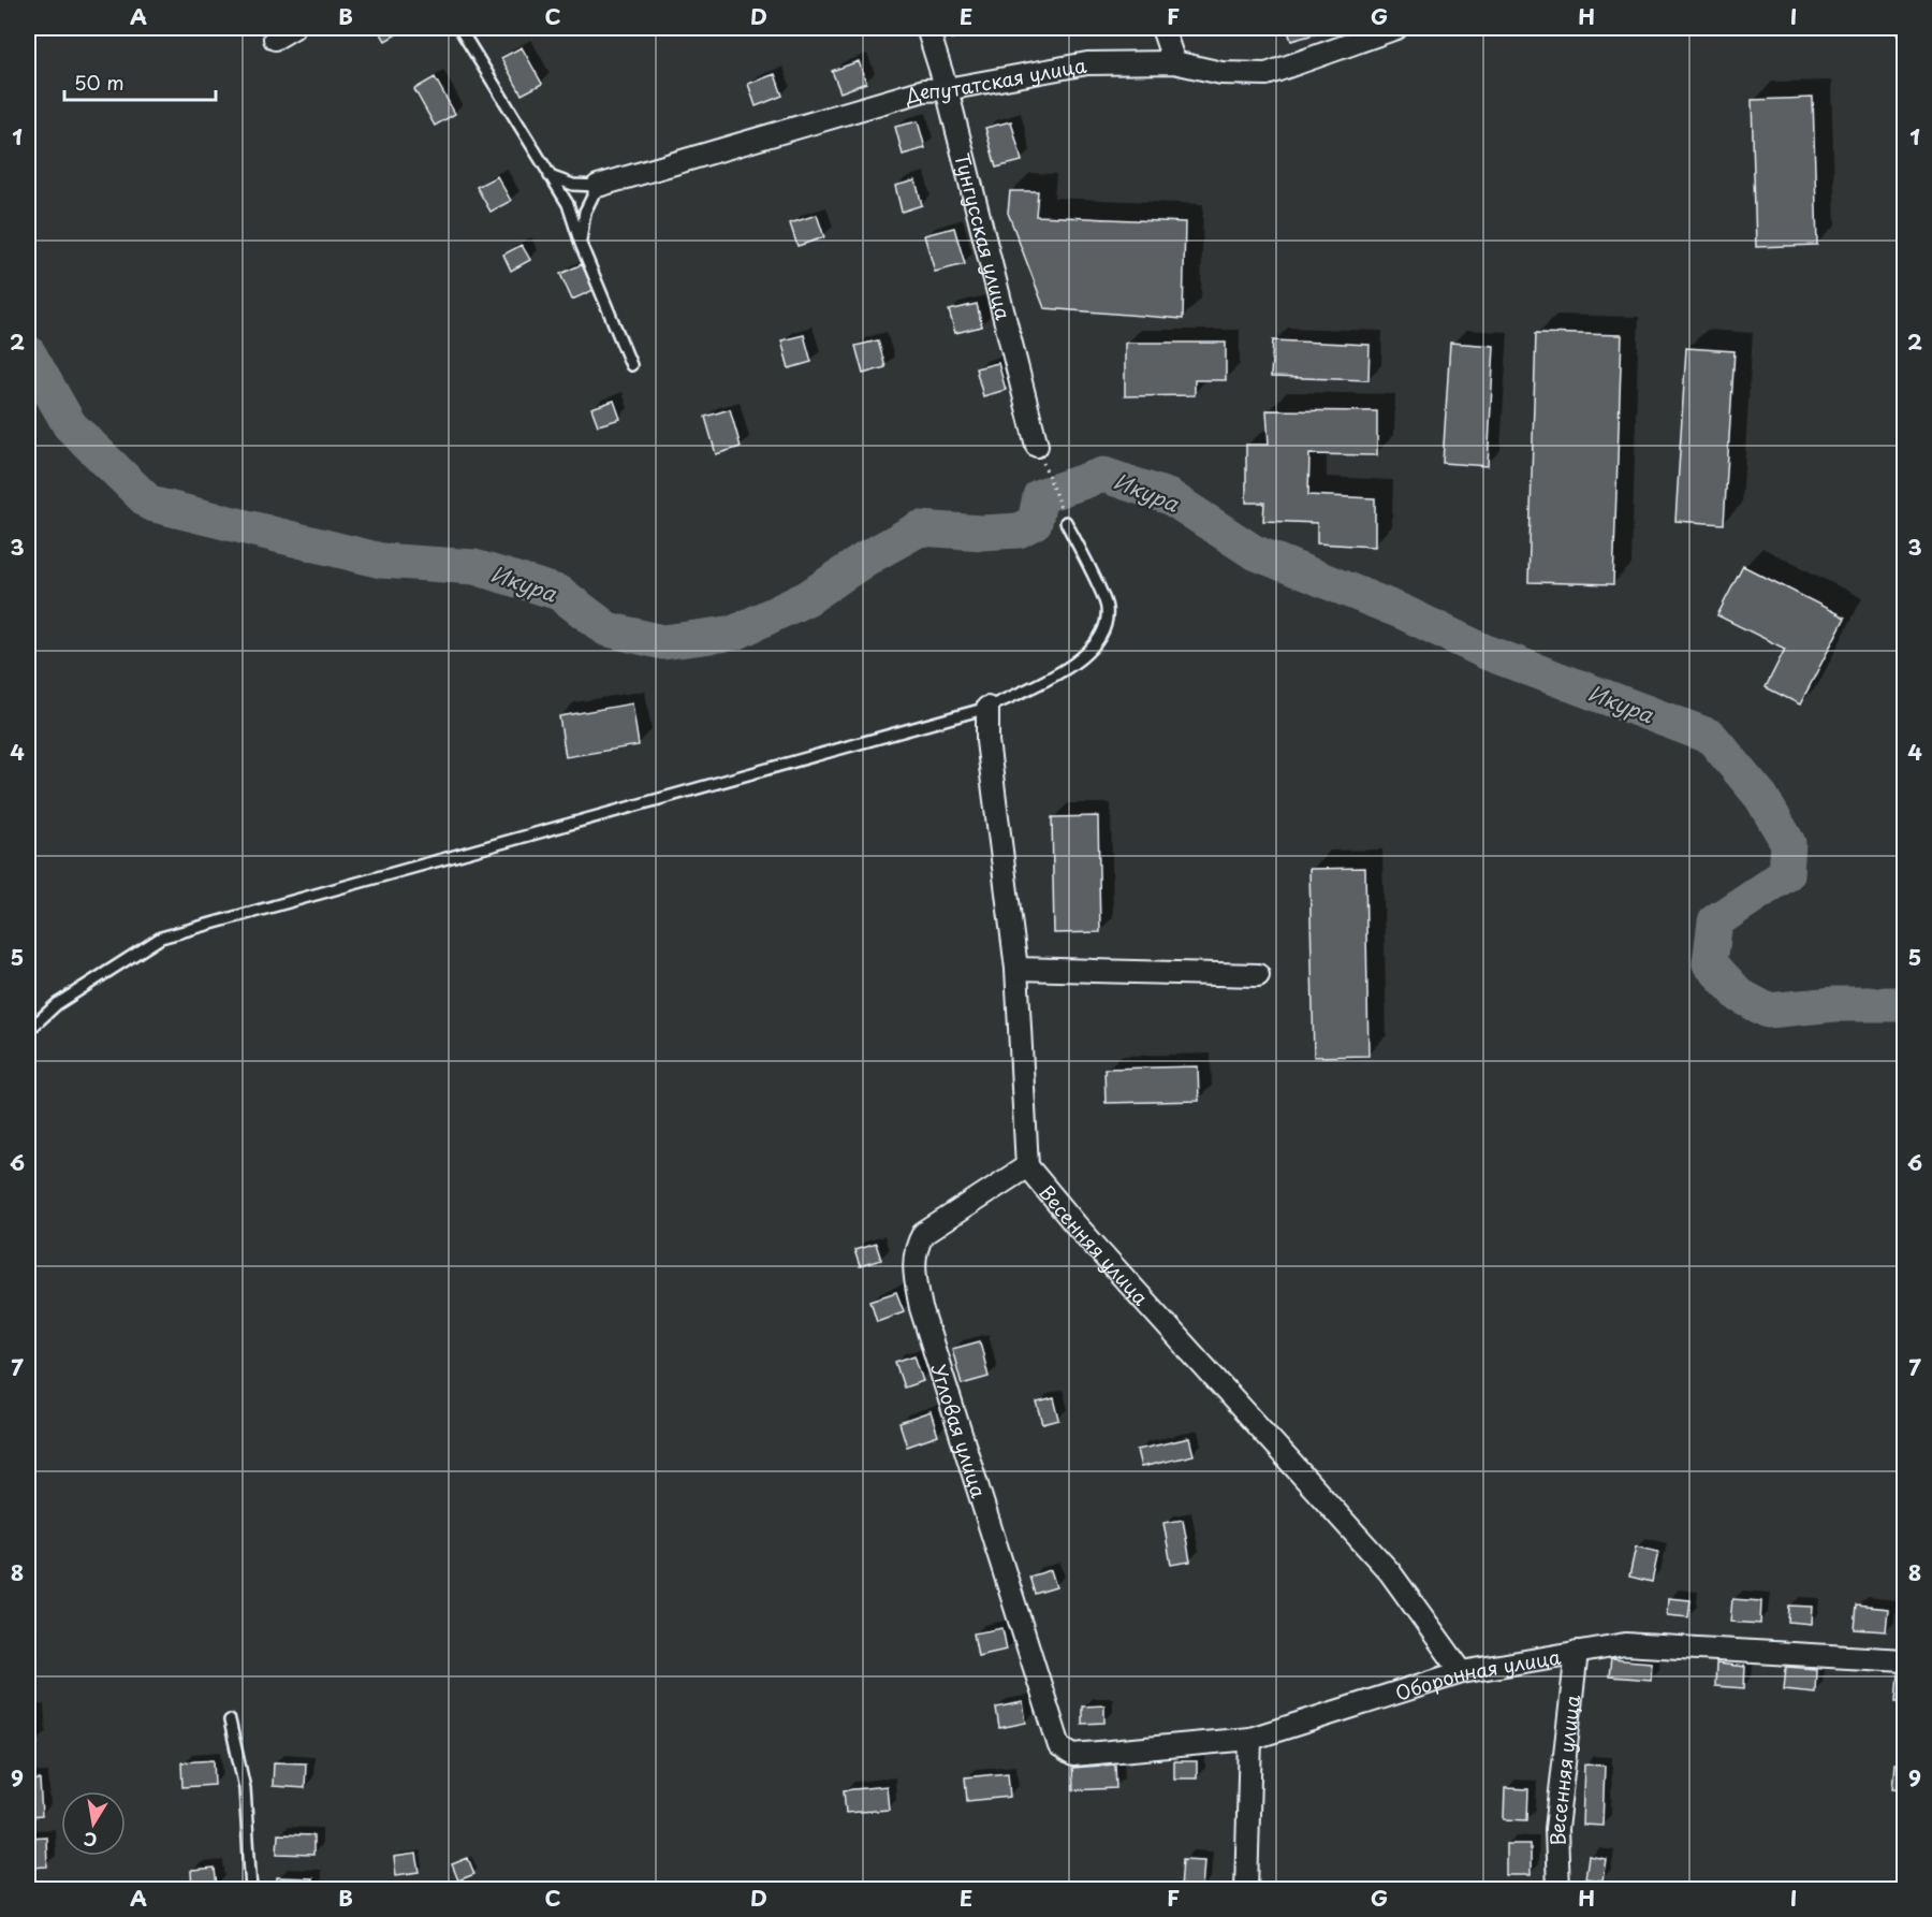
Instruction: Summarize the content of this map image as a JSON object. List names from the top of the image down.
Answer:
{
  "streets": {
    "street": [
      "Депутатская улица",
      "Тунгусская улица",
      "Весенняя улица",
      "Угловая улица",
      "Оборонная улица"
    ]
  },
  "crossings": [
    ["Депутатская улица", "Тунгусская улица"],
    ["Весенняя улица", "Угловая улица"],
    ["Весенняя улица", "Оборонная улица"],
    ["Угловая улица", "Оборонная улица"]
  ],
  "water": ["Икура"],
  "scale_bar": "50 m",
  "north": "bottom",
  "grid": {
    "columns": [
      "A",
      "B",
      "C",
      "D",
      "E",
      "F",
      "G",
      "H",
      "I"
    ],
    "rows": [
      "1",
      "2",
      "3",
      "4",
      "5",
      "6",
      "7",
      "8",
      "9"
    ]
  }
}
